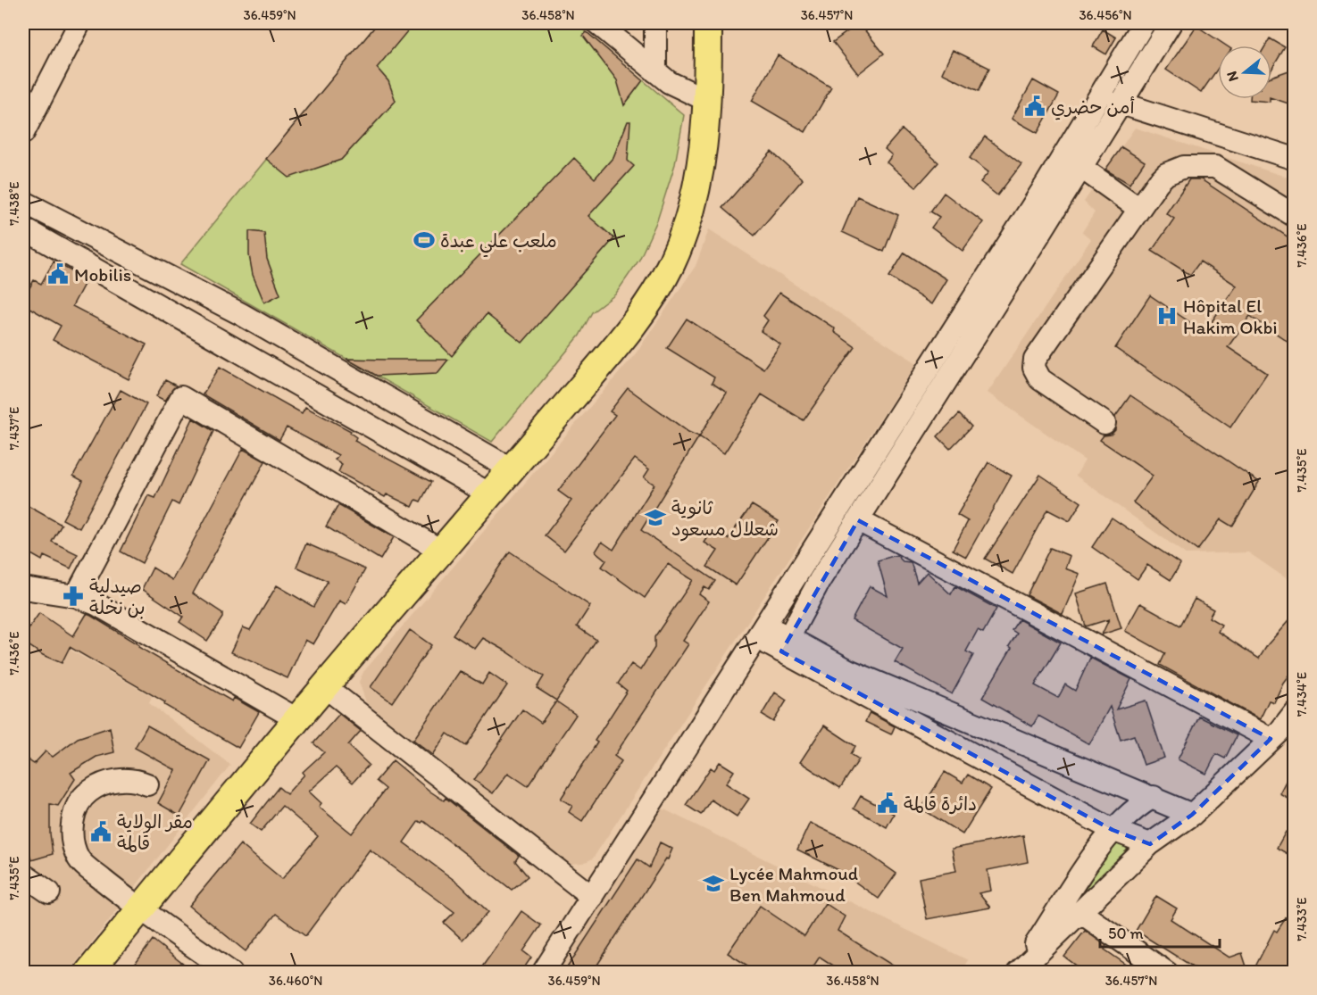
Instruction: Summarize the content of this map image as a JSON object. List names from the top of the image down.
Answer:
{
  "places": {
    "public building": [
      "أمن حضري",
      "Mobilis",
      "دائرة قالمة",
      "مقر الولاية قالمة"
    ],
    "sports": ["ملعب علي عبدة"],
    "hospital": ["Hôpital El Hakim Okbi"],
    "school or university": ["ثانوية شعلال مسعود", "Lycée Mahmoud Ben Mahmoud"],
    "pharmacy": ["صيدلية بن نخلة"]
  },
  "scale_bar": "50 m",
  "north": "left",
  "coordinates": [
    "36.459°N",
    "36.458°N",
    "36.457°N",
    "36.456°N",
    "7.438°E",
    "7.436°E",
    "7.437°E",
    "7.435°E",
    "7.434°E",
    "7.433°E",
    "36.460°N"
  ]
}
